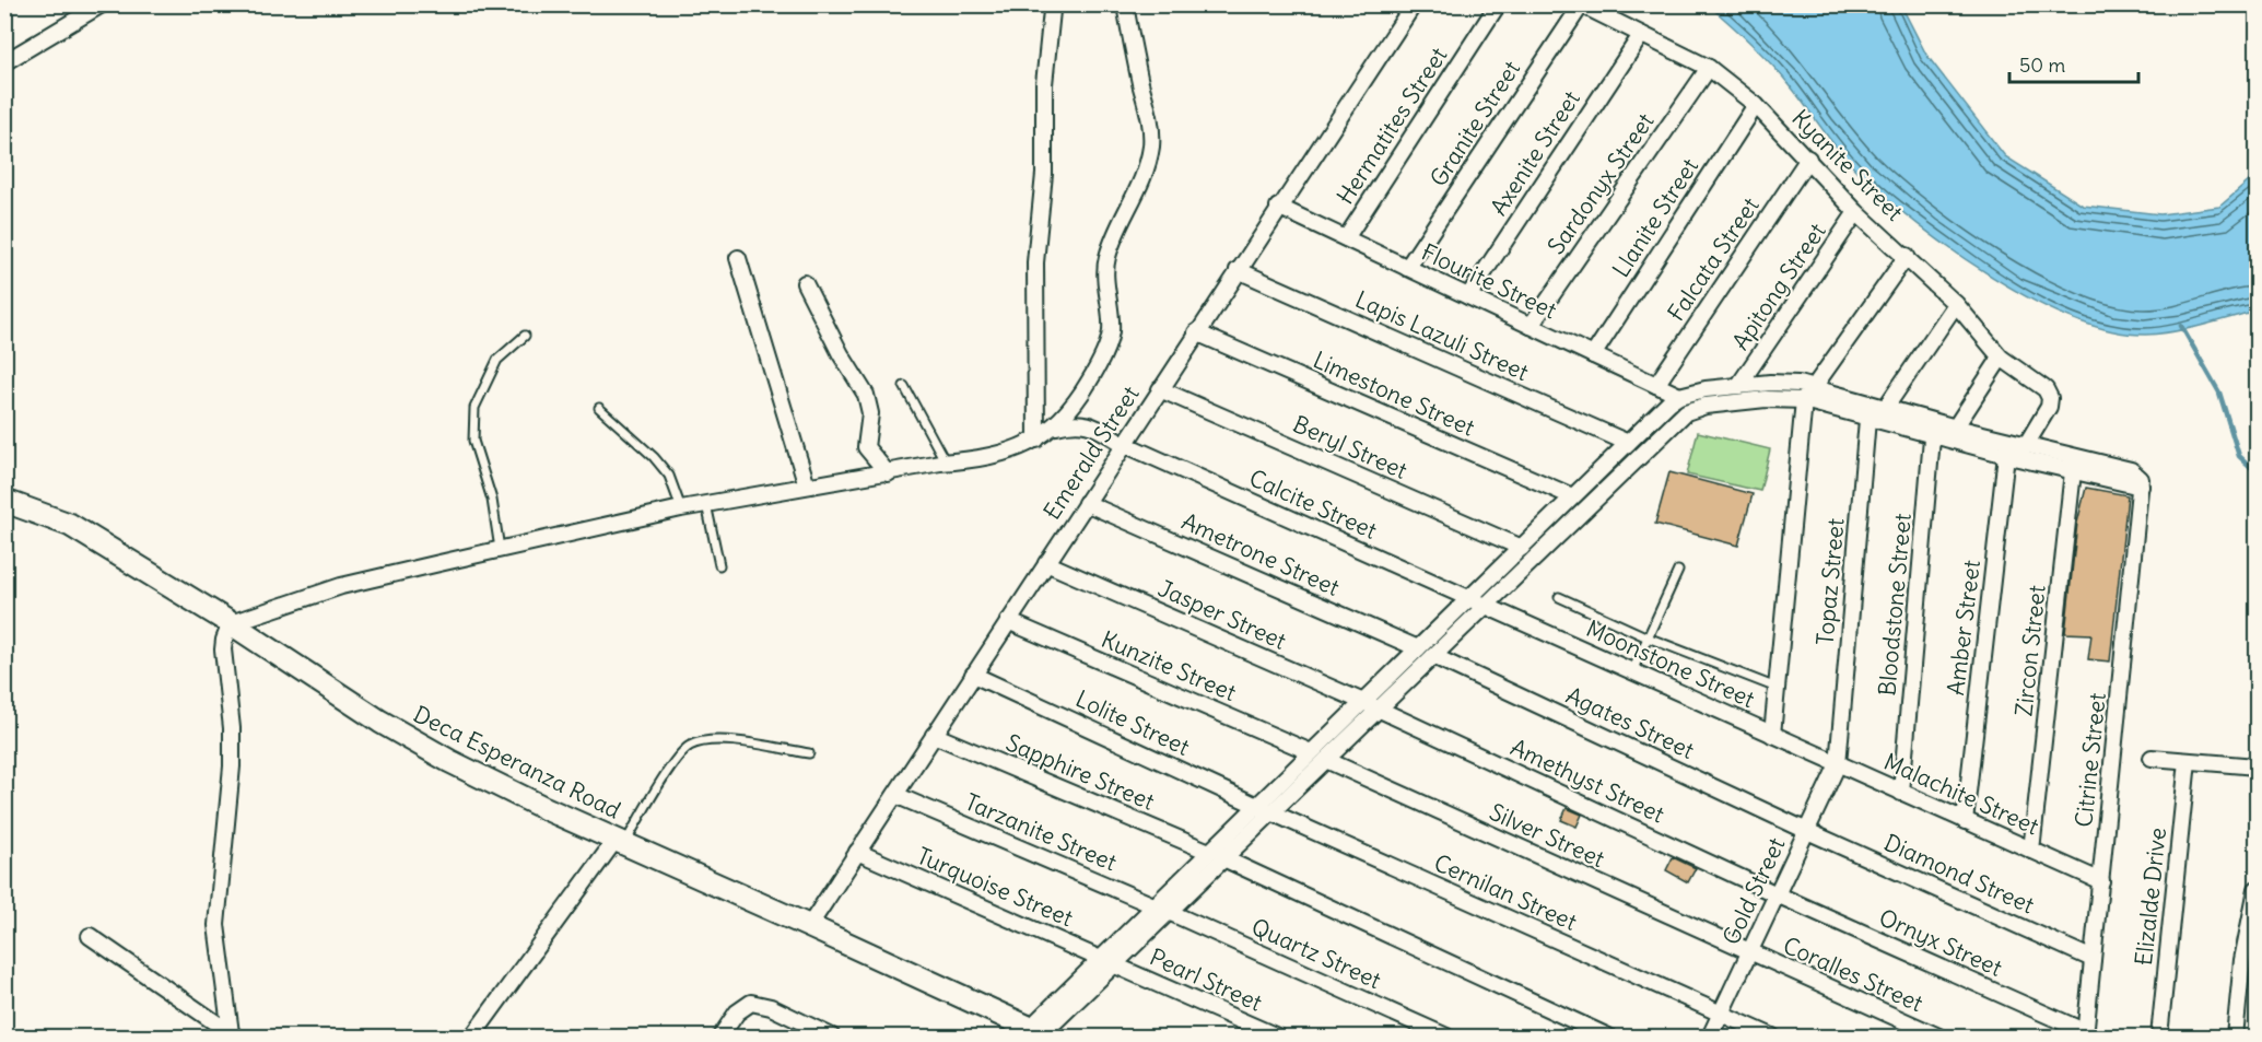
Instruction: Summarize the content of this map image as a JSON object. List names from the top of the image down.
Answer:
{
  "streets": {
    "street": [
      "Granite Street",
      "Hermatites Street",
      "Axenite Street",
      "Kyanite Street",
      "Sardonyx Street",
      "Llanite Street",
      "Falcata Street",
      "Flourite Street",
      "Apitong Street",
      "Lapis Lazuli Street",
      "Limestone Street",
      "Beryl Street",
      "Emerald Street",
      "Calcite Street",
      "Ametrone Street",
      "Topaz Street",
      "Bloodstone Street",
      "Jasper Street",
      "Amber Street",
      "Zircon Street",
      "Moonstone Street",
      "Kunzite Street",
      "Lolite Street",
      "Agates Street",
      "Citrine Street",
      "Deca Esperanza Road",
      "Sapphire Street",
      "Amethyst Street",
      "Malachite Street",
      "Tarzanite Street",
      "Silver Street",
      "Diamond Street",
      "Turquoise Street",
      "Gold Street",
      "Cernilan Street",
      "Elizalde Drive",
      "Ornyx Street",
      "Quartz Street",
      "Coralles Street",
      "Pearl Street"
    ]
  },
  "crossings": [
    ["Granite Street", "Kyanite Street"],
    ["Granite Street", "Flourite Street"],
    ["Hermatites Street", "Flourite Street"],
    ["Axenite Street", "Kyanite Street"],
    ["Axenite Street", "Flourite Street"],
    ["Kyanite Street", "Sardonyx Street"],
    ["Kyanite Street", "Llanite Street"],
    ["Kyanite Street", "Falcata Street"],
    ["Kyanite Street", "Apitong Street"],
    ["Kyanite Street", "Amber Street"],
    ["Sardonyx Street", "Flourite Street"],
    ["Llanite Street", "Flourite Street"],
    ["Falcata Street", "Flourite Street"],
    ["Flourite Street", "Emerald Street"],
    ["Lapis Lazuli Street", "Emerald Street"],
    ["Limestone Street", "Emerald Street"],
    ["Beryl Street", "Emerald Street"],
    ["Emerald Street", "Calcite Street"],
    ["Emerald Street", "Ametrone Street"],
    ["Emerald Street", "Jasper Street"],
    ["Emerald Street", "Kunzite Street"],
    ["Emerald Street", "Lolite Street"],
    ["Emerald Street", "Deca Esperanza Road"],
    ["Emerald Street", "Sapphire Street"],
    ["Emerald Street", "Tarzanite Street"],
    ["Emerald Street", "Turquoise Street"],
    ["Calcite Street", "Moonstone Street"],
    ["Topaz Street", "Moonstone Street"],
    ["Topaz Street", "Malachite Street"],
    ["Topaz Street", "Gold Street"],
    ["Bloodstone Street", "Malachite Street"],
    ["Jasper Street", "Amethyst Street"],
    ["Amber Street", "Malachite Street"],
    ["Zircon Street", "Citrine Street"],
    ["Zircon Street", "Malachite Street"],
    ["Moonstone Street", "Malachite Street"],
    ["Moonstone Street", "Gold Street"],
    ["Lolite Street", "Cernilan Street"],
    ["Agates Street", "Diamond Street"],
    ["Agates Street", "Gold Street"],
    ["Citrine Street", "Malachite Street"],
    ["Citrine Street", "Diamond Street"],
    ["Citrine Street", "Ornyx Street"],
    ["Amethyst Street", "Gold Street"],
    ["Amethyst Street", "Ornyx Street"],
    ["Malachite Street", "Gold Street"],
    ["Tarzanite Street", "Quartz Street"],
    ["Silver Street", "Gold Street"],
    ["Silver Street", "Coralles Street"],
    ["Diamond Street", "Gold Street"],
    ["Turquoise Street", "Pearl Street"],
    ["Gold Street", "Cernilan Street"],
    ["Gold Street", "Ornyx Street"],
    ["Gold Street", "Coralles Street"]
  ],
  "scale_bar": "50 m"
}
